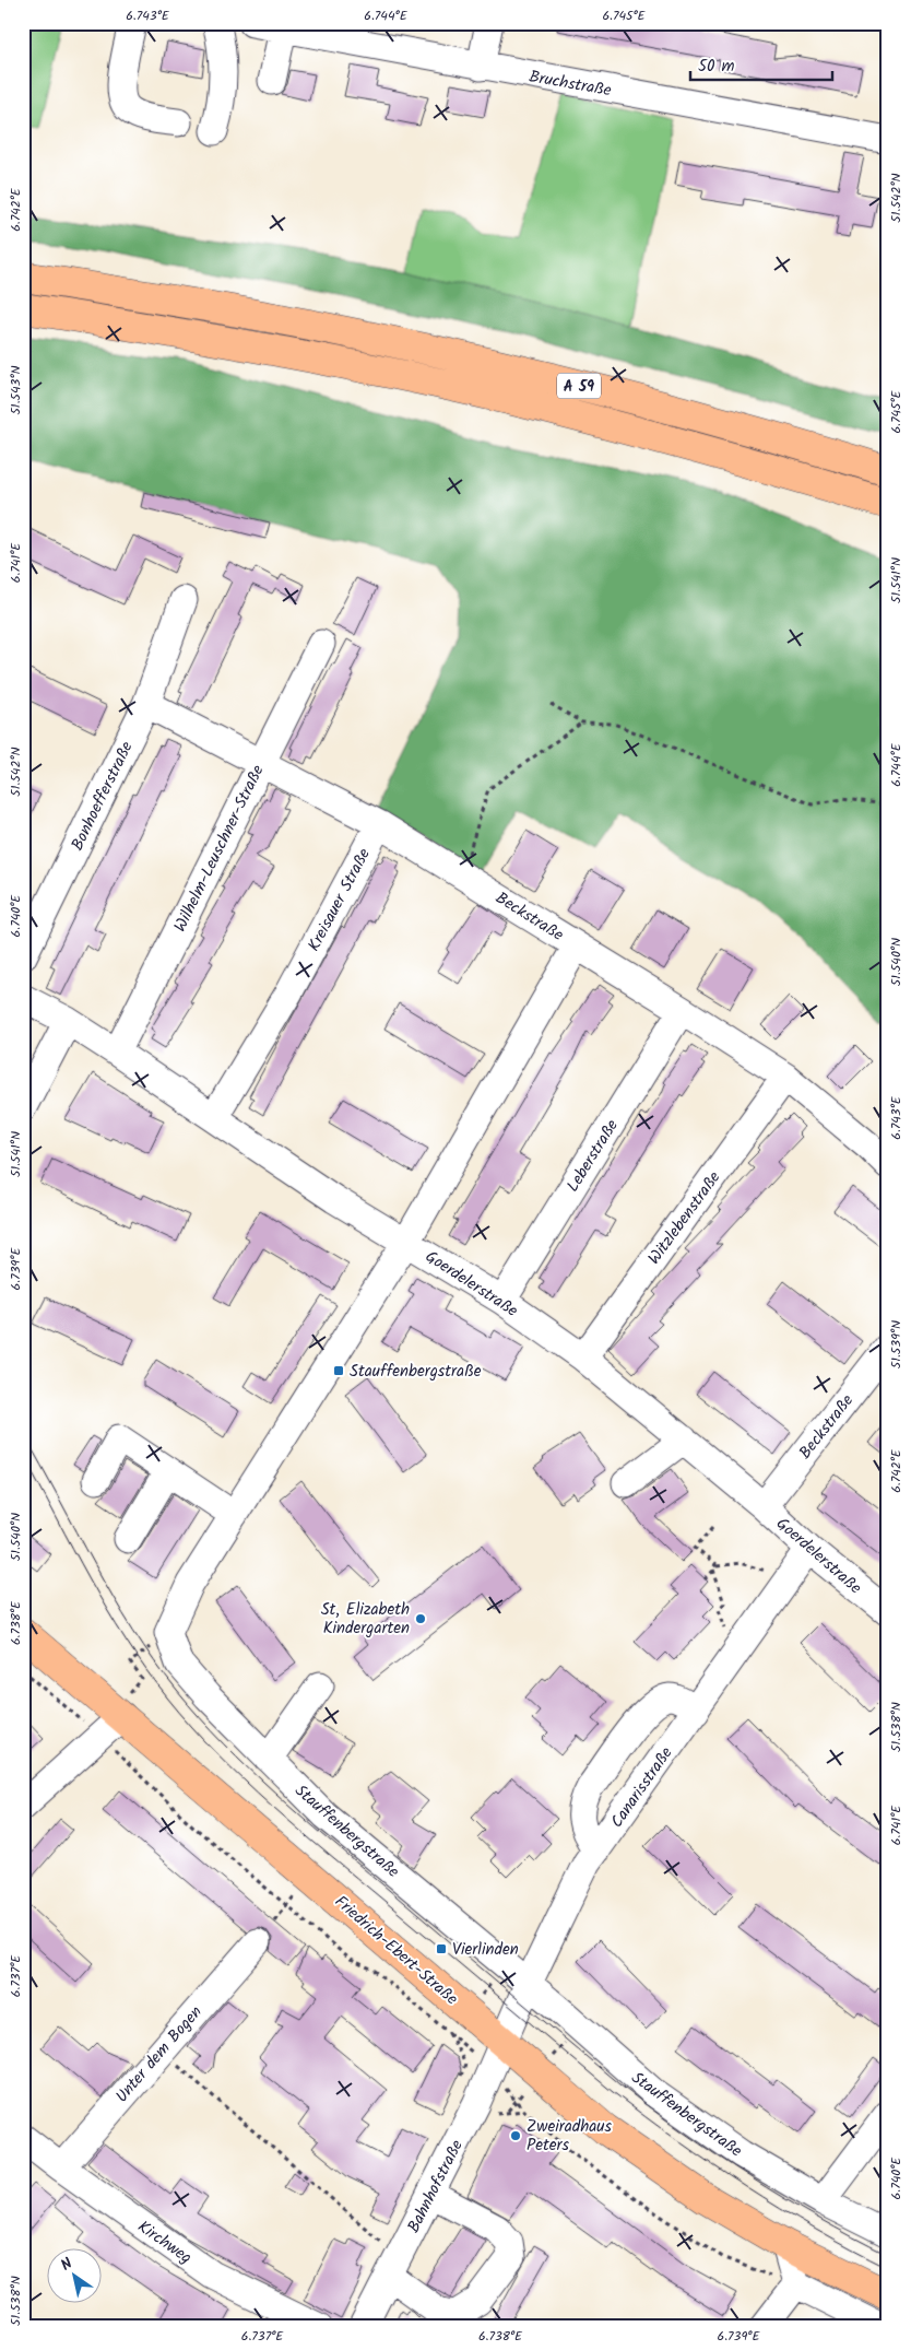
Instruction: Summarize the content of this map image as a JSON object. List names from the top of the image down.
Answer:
{
  "streets": {
    "main road": ["A 59", "Friedrich-Ebert-Straße"],
    "street": [
      "Bruchstraße",
      "Bonhoefferstraße",
      "Wilhelm-Leuschner-Straße",
      "Kreisauer Straße",
      "Beckstraße",
      "Leberstraße",
      "Witzlebenstraße",
      "Goerdelerstraße",
      "Canarisstraße",
      "Stauffenbergstraße",
      "Unter dem Bogen",
      "Bahnhofstraße",
      "Kirchweg"
    ]
  },
  "crossings": [
    ["Bonhoefferstraße", "Beckstraße"],
    ["Wilhelm-Leuschner-Straße", "Beckstraße"],
    ["Wilhelm-Leuschner-Straße", "Goerdelerstraße"],
    ["Kreisauer Straße", "Beckstraße"],
    ["Kreisauer Straße", "Goerdelerstraße"],
    ["Beckstraße", "Leberstraße"],
    ["Beckstraße", "Witzlebenstraße"],
    ["Beckstraße", "Goerdelerstraße"],
    ["Leberstraße", "Goerdelerstraße"],
    ["Witzlebenstraße", "Goerdelerstraße"],
    ["Goerdelerstraße", "Canarisstraße"],
    ["Canarisstraße", "Stauffenbergstraße"],
    ["Canarisstraße", "Friedrich-Ebert-Straße"],
    ["Canarisstraße", "Bahnhofstraße"],
    ["Friedrich-Ebert-Straße", "Bahnhofstraße"],
    ["Unter dem Bogen", "Kirchweg"]
  ],
  "places": {
    "transit": ["Stauffenbergstraße", "Vierlinden"],
    "other": ["St, Elizabeth Kindergarten", "Zweiradhaus Peters"]
  },
  "scale_bar": "50 m",
  "north": "top left",
  "coordinates": [
    "6.743°E",
    "6.744°E",
    "6.745°E",
    "51.542°N",
    "6.742°E",
    "51.543°N",
    "6.741°E",
    "51.541°N",
    "6.740°E",
    "51.540°N",
    "6.739°E",
    "51.539°N",
    "6.738°E",
    "51.538°N",
    "6.737°E"
  ]
}
